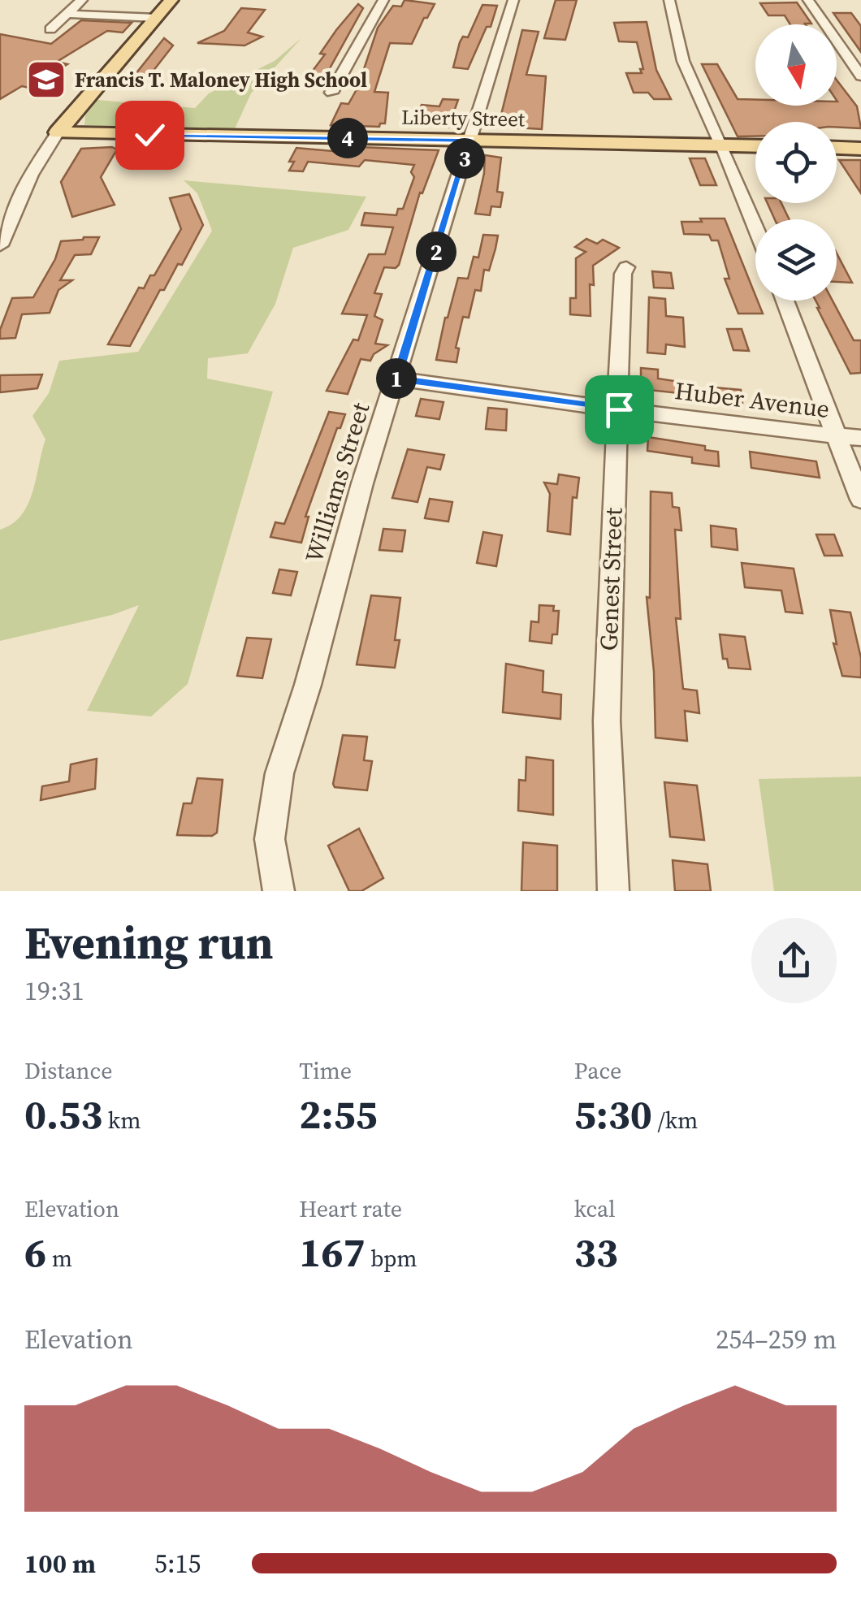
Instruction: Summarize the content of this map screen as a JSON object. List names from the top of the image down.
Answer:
{
  "streets": {
    "main road": ["Liberty Street"],
    "street": ["Huber Avenue", "Williams Street", "Genest Street"]
  },
  "crossings": [
    ["Liberty Street", "Williams Street"],
    ["Huber Avenue", "Williams Street"],
    ["Huber Avenue", "Genest Street"]
  ],
  "places": {
    "school or university": ["Francis T. Maloney High School"]
  },
  "north": "bottom",
  "page": {
    "pins": [
      "4",
      "3",
      "2",
      "1"
    ],
    "heading": ["Evening run", "19:31"],
    "stats": [
      ["Distance", "0.53 km"],
      ["Time", "2:55"],
      ["Pace", "5:30 /km"],
      ["Elevation", "6 m"],
      ["Heart rate", "167 bpm"],
      ["kcal", "33"]
    ],
    "chart": ["Elevation", "254–259 m"],
    "list": [
      {
        "name": "100 m",
        "note": "5:15"
      }
    ]
  }
}
